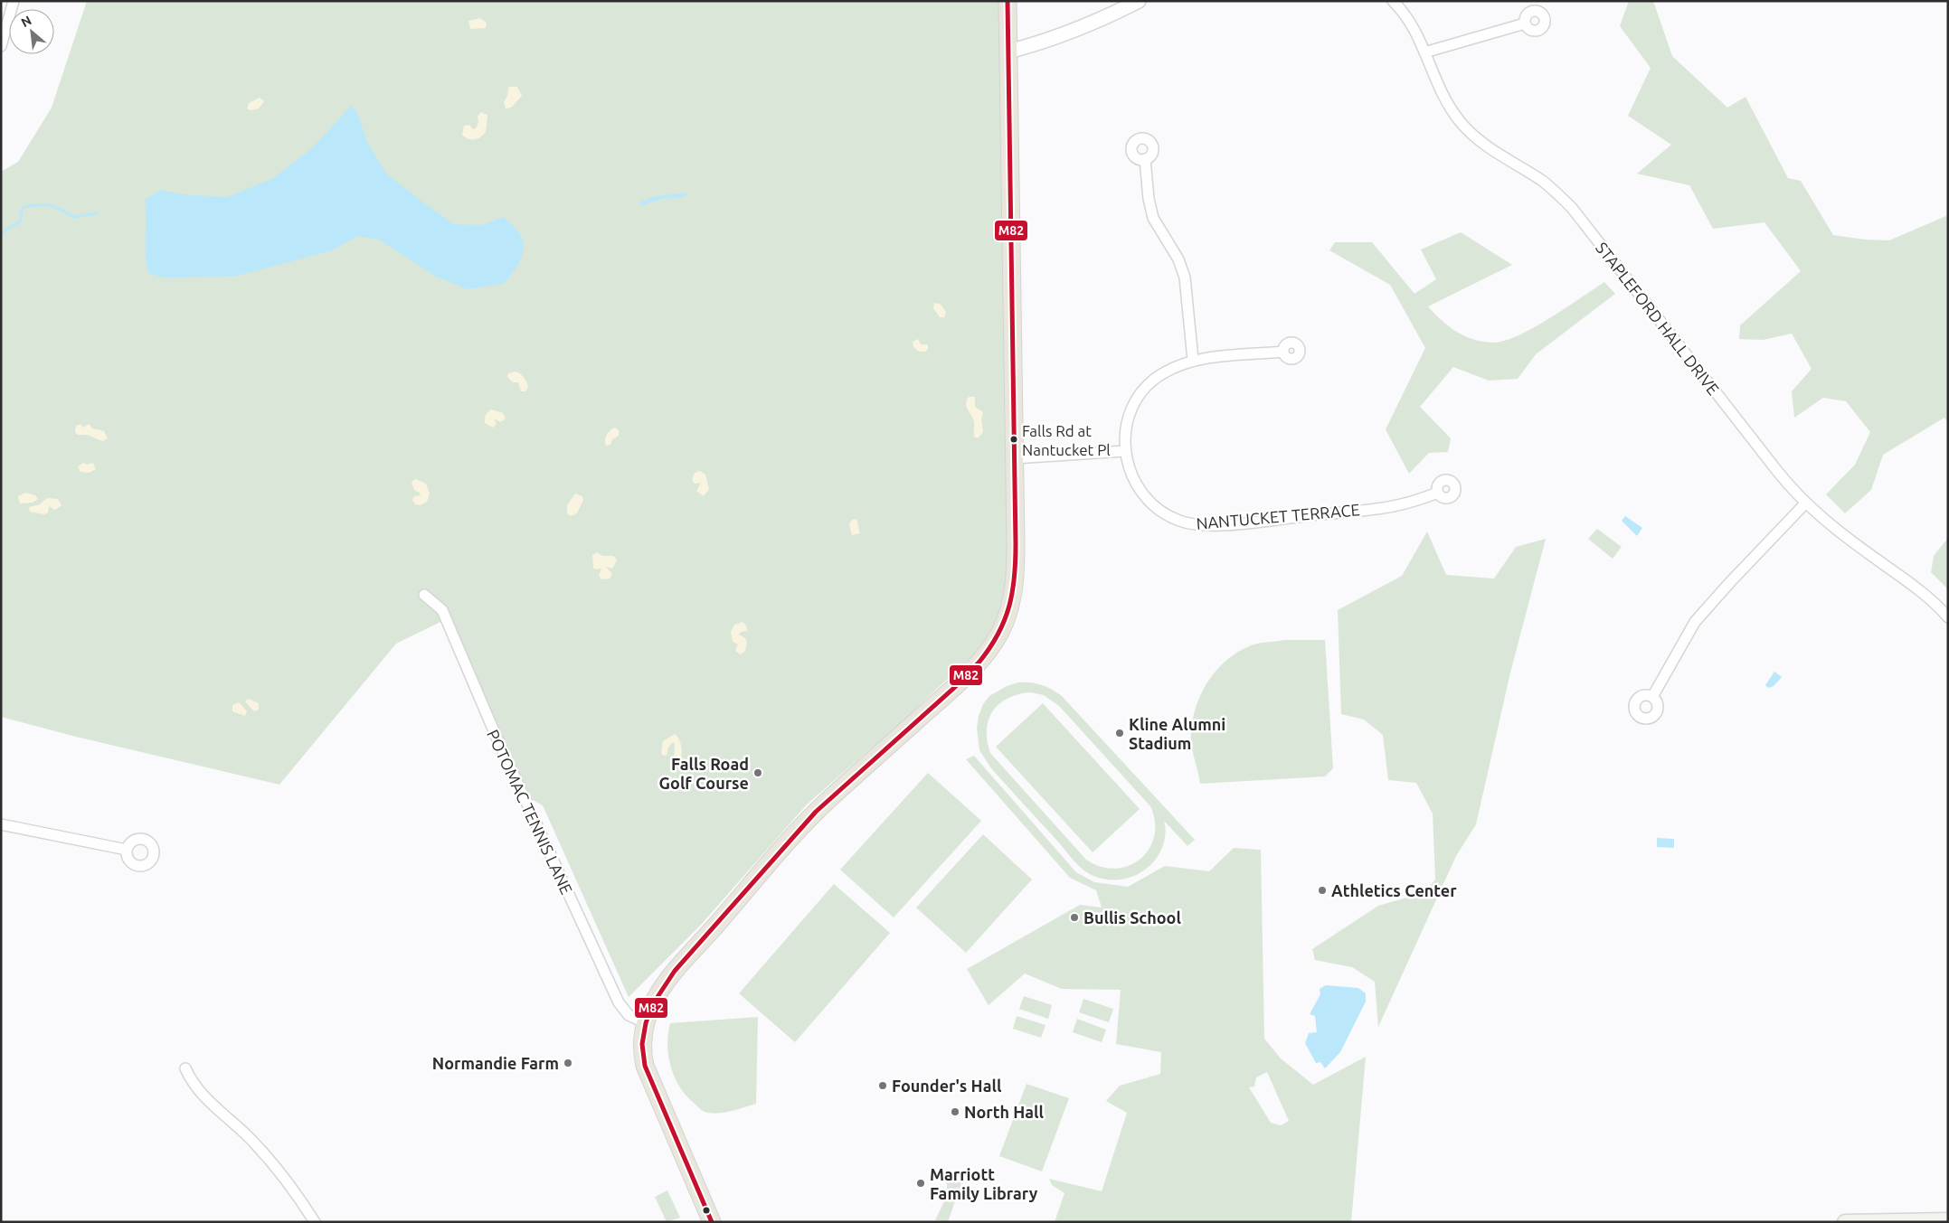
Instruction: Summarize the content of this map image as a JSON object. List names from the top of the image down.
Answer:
{
  "streets": {
    "street": ["STAPLEFORD HALL DRIVE", "NANTUCKET TERRACE", "POTOMAC TENNIS LANE"]
  },
  "places": [
    "Falls Rd at Nantucket Pl",
    "Kline Alumni Stadium",
    "Falls Road Golf Course",
    "Athletics Center",
    "Bullis School",
    "Normandie Farm",
    "Founder's Hall",
    "North Hall",
    "Marriott Family Library"
  ],
  "lines": ["transit line M82"],
  "north": "top left"
}
